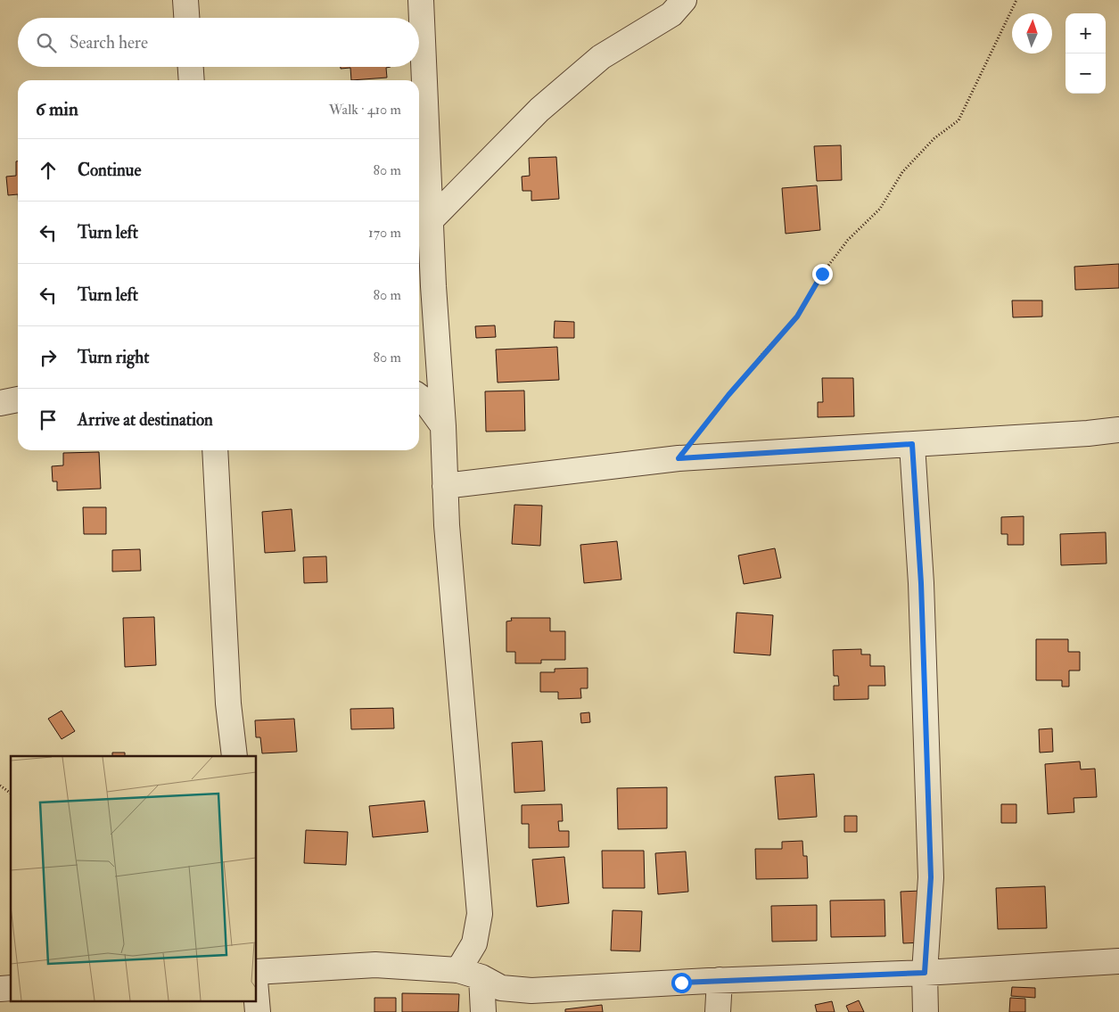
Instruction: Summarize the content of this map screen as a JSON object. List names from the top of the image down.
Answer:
{
  "north": "top",
  "page": {
    "map_buttons": ["+", "−"],
    "search": "Search here",
    "heading": ["6 min", "Walk · 410 m"],
    "list": [
      ["Continue", "80 m"],
      ["Turn left", "170 m"],
      ["Turn left", "80 m"],
      ["Turn right", "80 m"],
      "Arrive at destination"
    ]
  }
}
